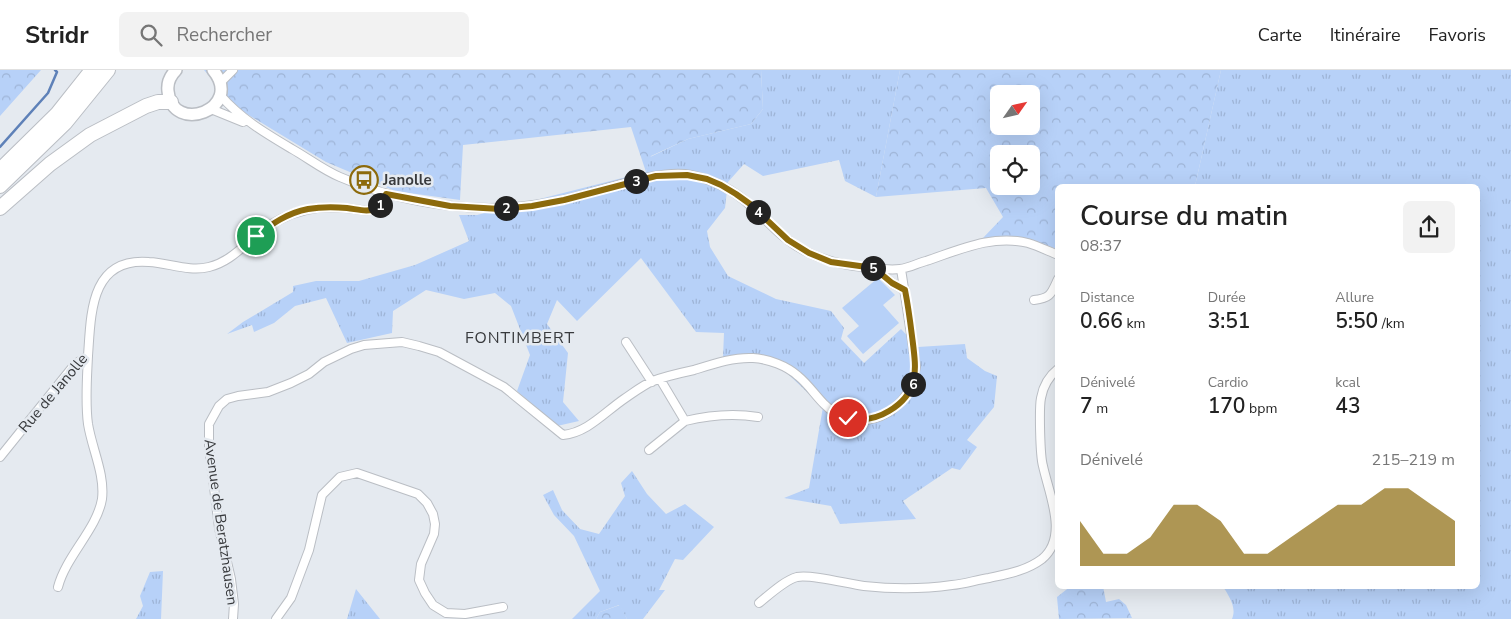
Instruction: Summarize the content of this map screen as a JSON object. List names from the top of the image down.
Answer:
{
  "streets": {
    "street": ["Rue de Janolle", "Avenue de Beratzhausen"]
  },
  "districts": ["FONTIMBERT"],
  "places": {
    "bus stop": ["Janolle"]
  },
  "north": "top right",
  "page": {
    "header": "Stridr",
    "search": "Rechercher",
    "nav": ["Carte", "Itinéraire", "Favoris"],
    "pins": [
      "3",
      "1",
      "2",
      "4",
      "5",
      "6"
    ],
    "heading": ["Course du matin", "08:37"],
    "stats": [
      ["Distance", "0.66 km"],
      ["Durée", "3:51"],
      ["Allure", "5:50 /km"],
      ["Dénivelé", "7 m"],
      ["Cardio", "170 bpm"],
      ["kcal", "43"]
    ],
    "chart": ["Dénivelé", "215–219 m"]
  }
}
